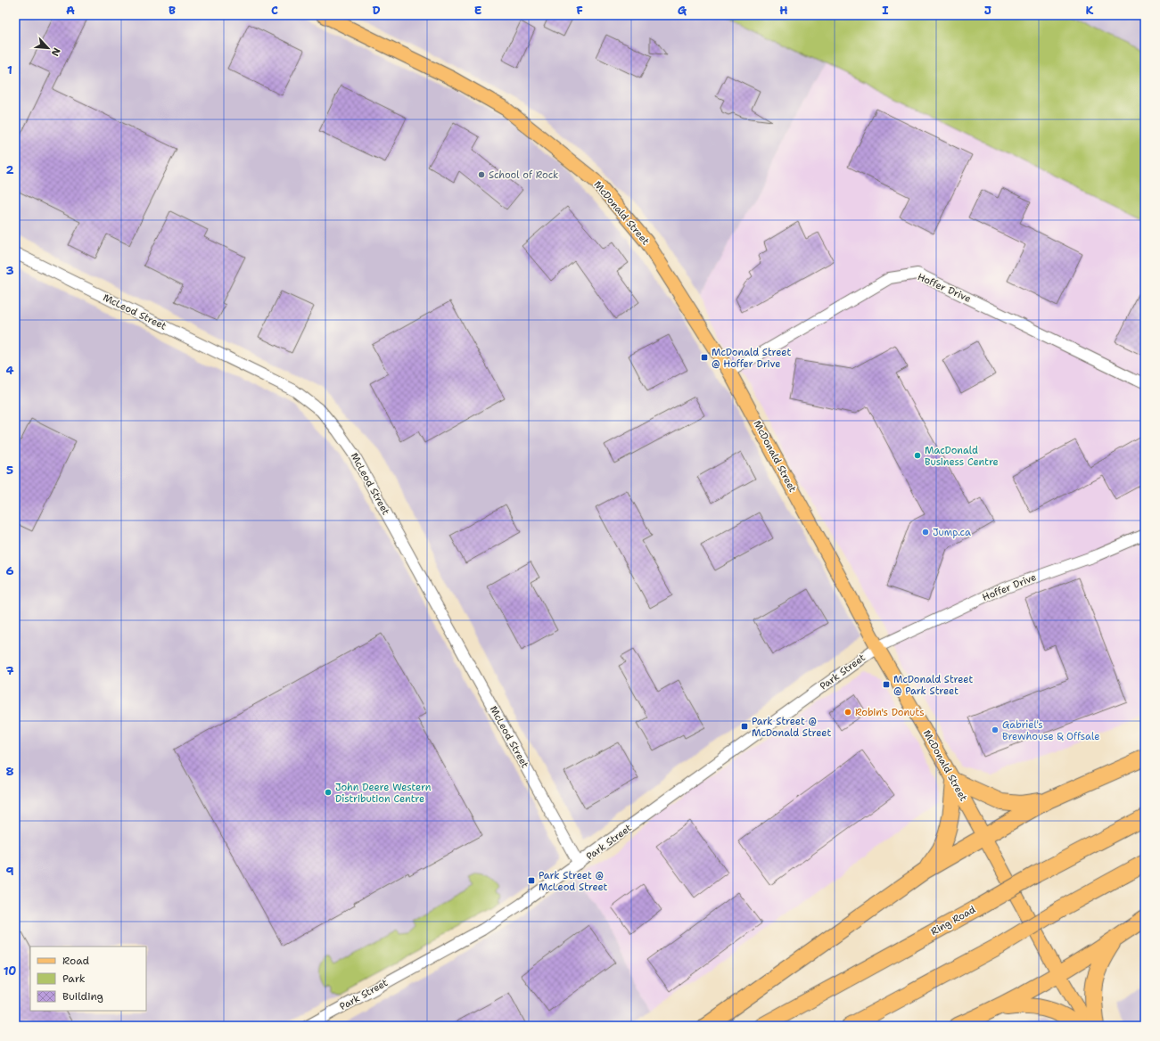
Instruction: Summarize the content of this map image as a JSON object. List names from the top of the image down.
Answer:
{
  "streets": {
    "highway": ["Ring Road"],
    "main road": ["McDonald Street"],
    "street": ["Hoffer Drive", "McLeod Street", "Park Street"]
  },
  "crossings": [
    ["McDonald Street", "Hoffer Drive"],
    ["McDonald Street", "Park Street"],
    ["Hoffer Drive", "Park Street"],
    ["McLeod Street", "Park Street"]
  ],
  "places": {
    "other": [
      "School of Rock",
      "MacDonald Business Centre",
      "Jump.ca",
      "Robin's Donuts",
      "Gabriel's Brewhouse & Offsale",
      "John Deere Western Distribution Centre"
    ],
    "transit": [
      "McDonald Street @ Hoffer Drive",
      "McDonald Street @ Park Street",
      "Park Street @ McDonald Street",
      "Park Street @ McLeod Street"
    ]
  },
  "legend": ["Road", "Park", "Building"],
  "north": "bottom right",
  "grid": {
    "columns": [
      "A",
      "B",
      "C",
      "D",
      "E",
      "F",
      "G",
      "H",
      "I",
      "J",
      "K"
    ],
    "rows": [
      "1",
      "2",
      "3",
      "4",
      "5",
      "6",
      "7",
      "8",
      "9",
      "10"
    ]
  }
}
